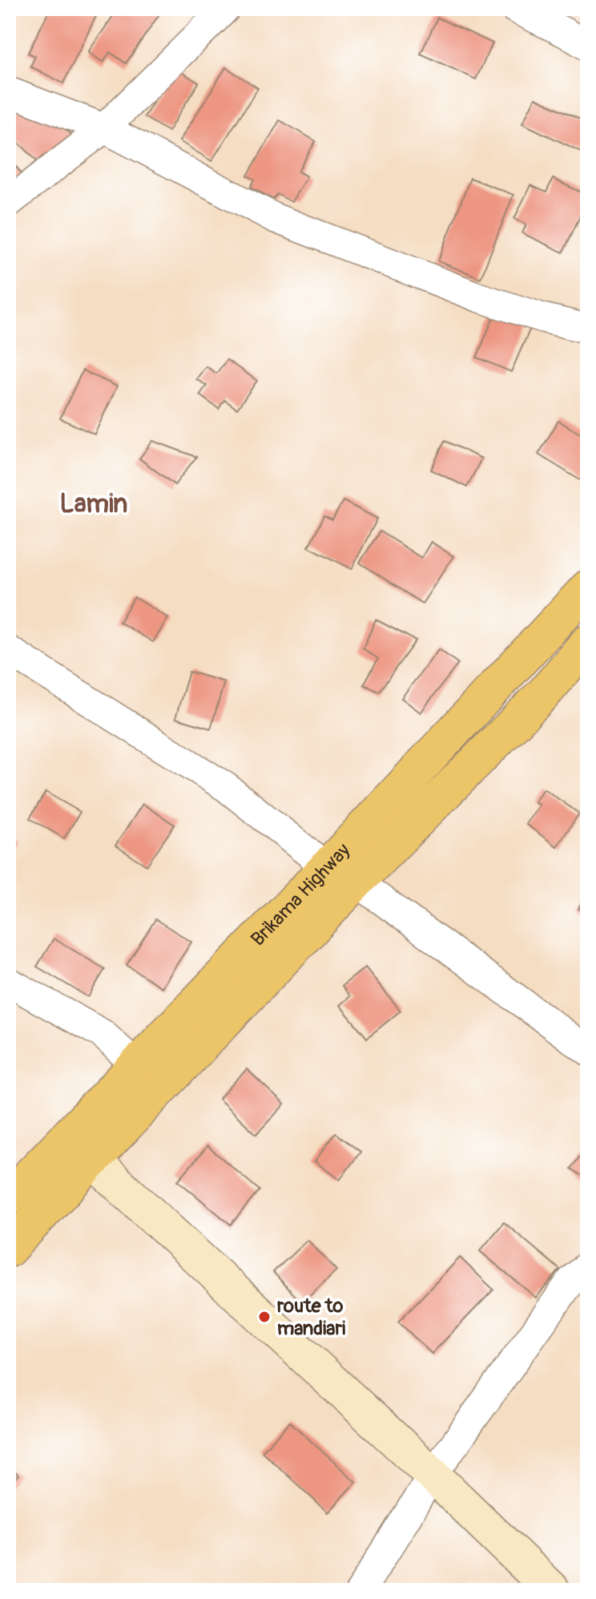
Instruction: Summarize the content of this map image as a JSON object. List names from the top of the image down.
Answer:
{
  "streets": {
    "highway": ["Brikama Highway"]
  },
  "districts": ["Lamin"],
  "places": ["route to mandiari"]
}
